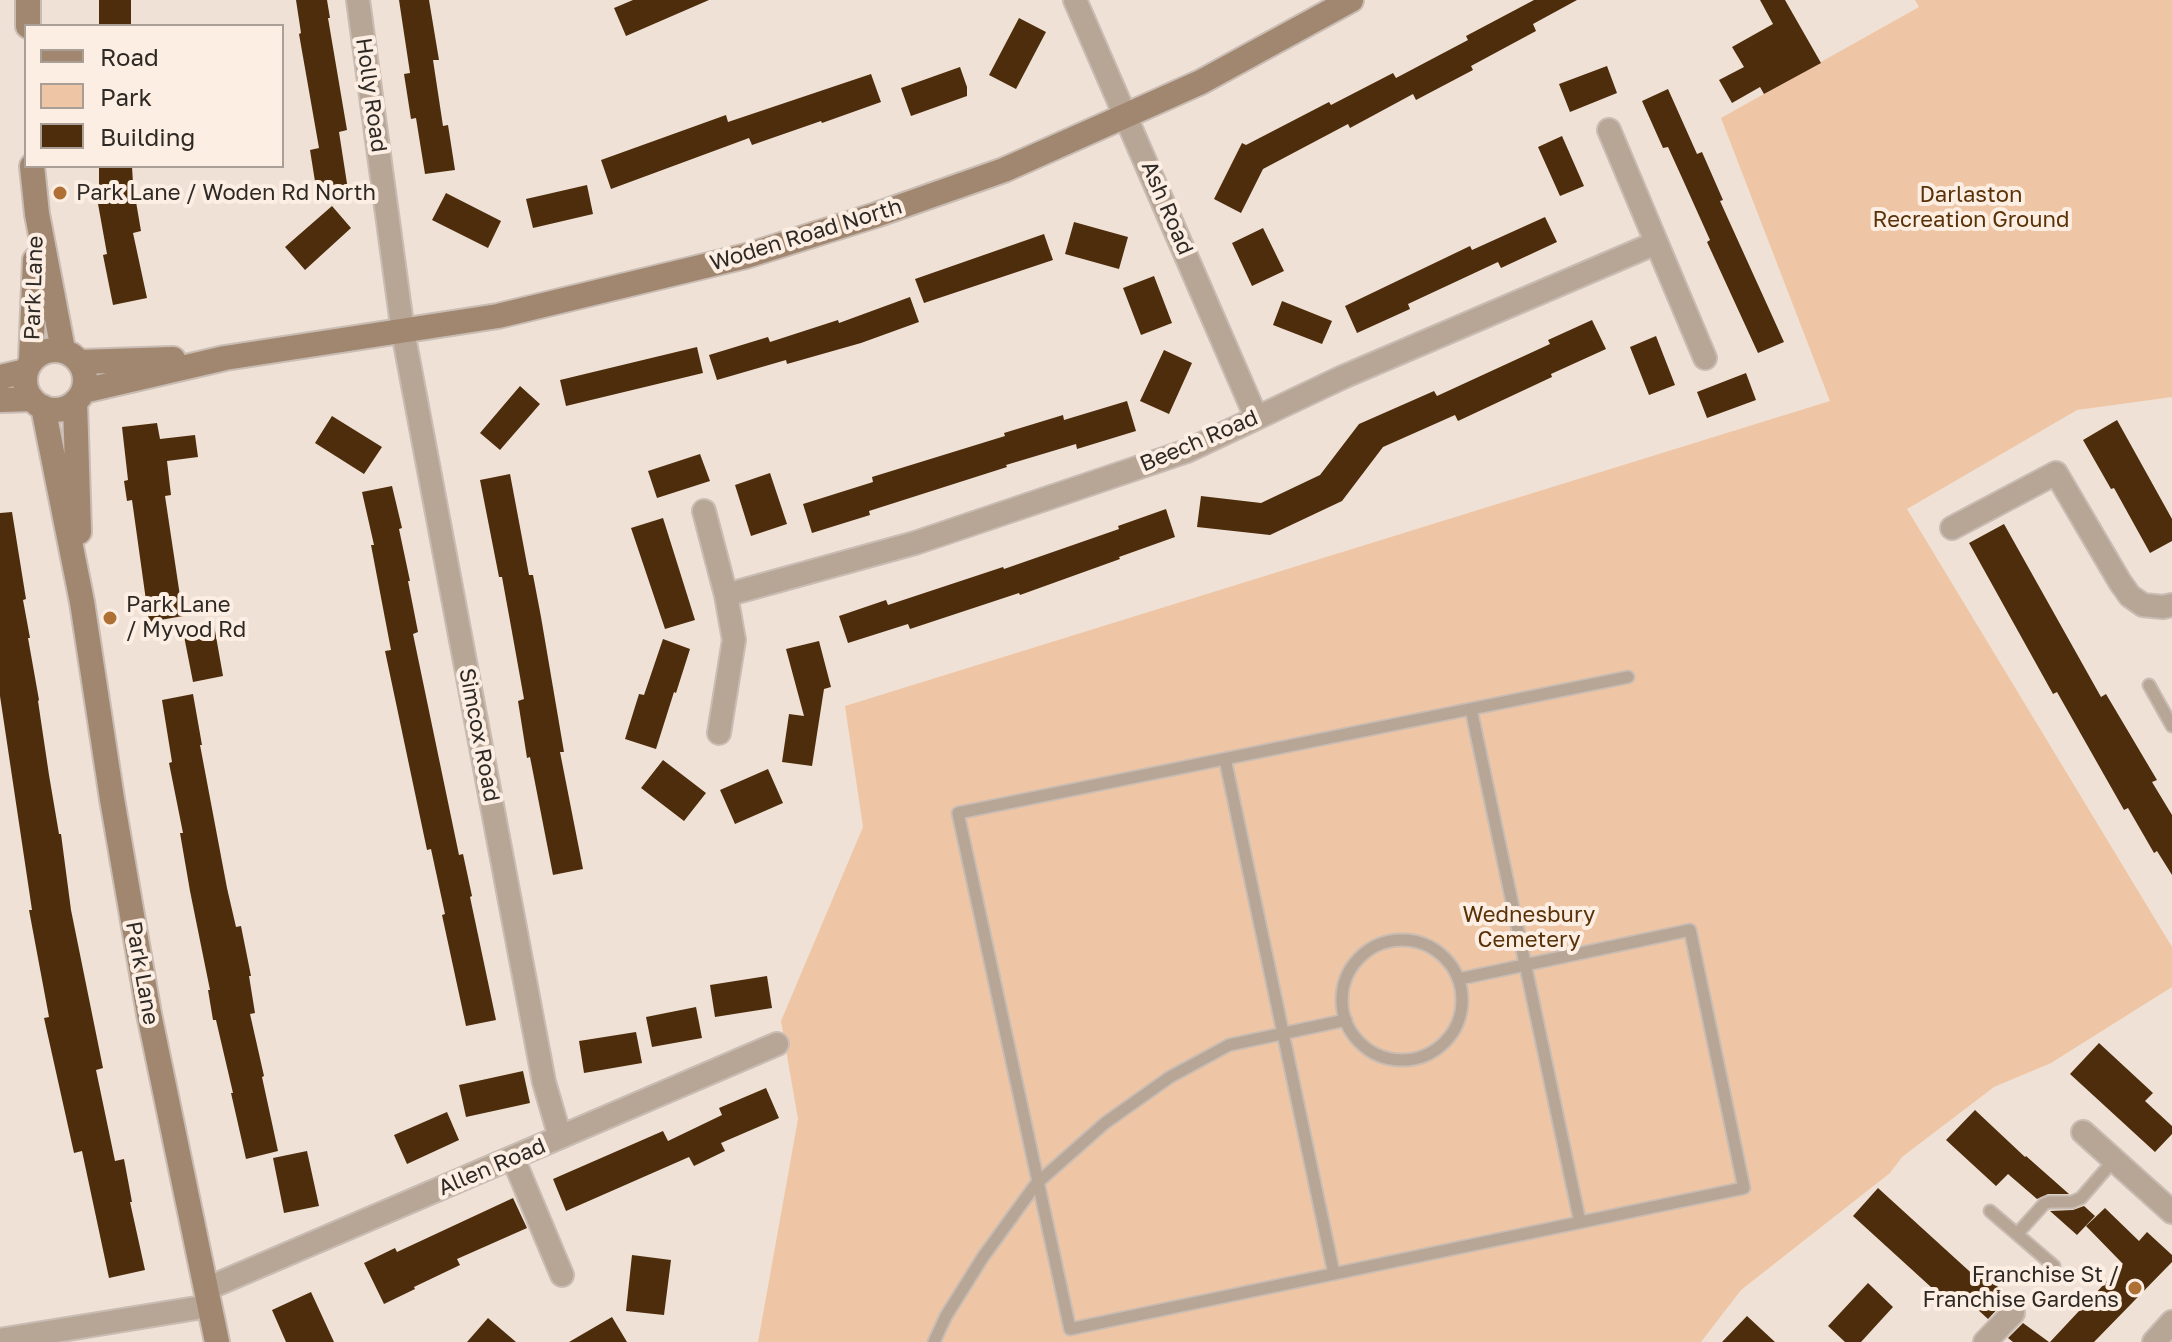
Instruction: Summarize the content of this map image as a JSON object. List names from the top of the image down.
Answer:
{
  "streets": {
    "main road": ["Woden Road North", "Park Lane"],
    "street": [
      "Holly Road",
      "Ash Road",
      "Beech Road",
      "Simcox Road",
      "Allen Road"
    ]
  },
  "crossings": [
    ["Holly Road", "Woden Road North"],
    ["Holly Road", "Simcox Road"],
    ["Ash Road", "Woden Road North"],
    ["Ash Road", "Beech Road"],
    ["Woden Road North", "Park Lane"],
    ["Woden Road North", "Simcox Road"],
    ["Park Lane", "Allen Road"],
    ["Simcox Road", "Allen Road"]
  ],
  "parks": ["Darlaston Recreation Ground", "Wednesbury Cemetery"],
  "places": ["Park Lane / Woden Rd North", "Park Lane / Myvod Rd", "Franchise St / Franchise Gardens"],
  "legend": ["Road", "Park", "Building"]
}
